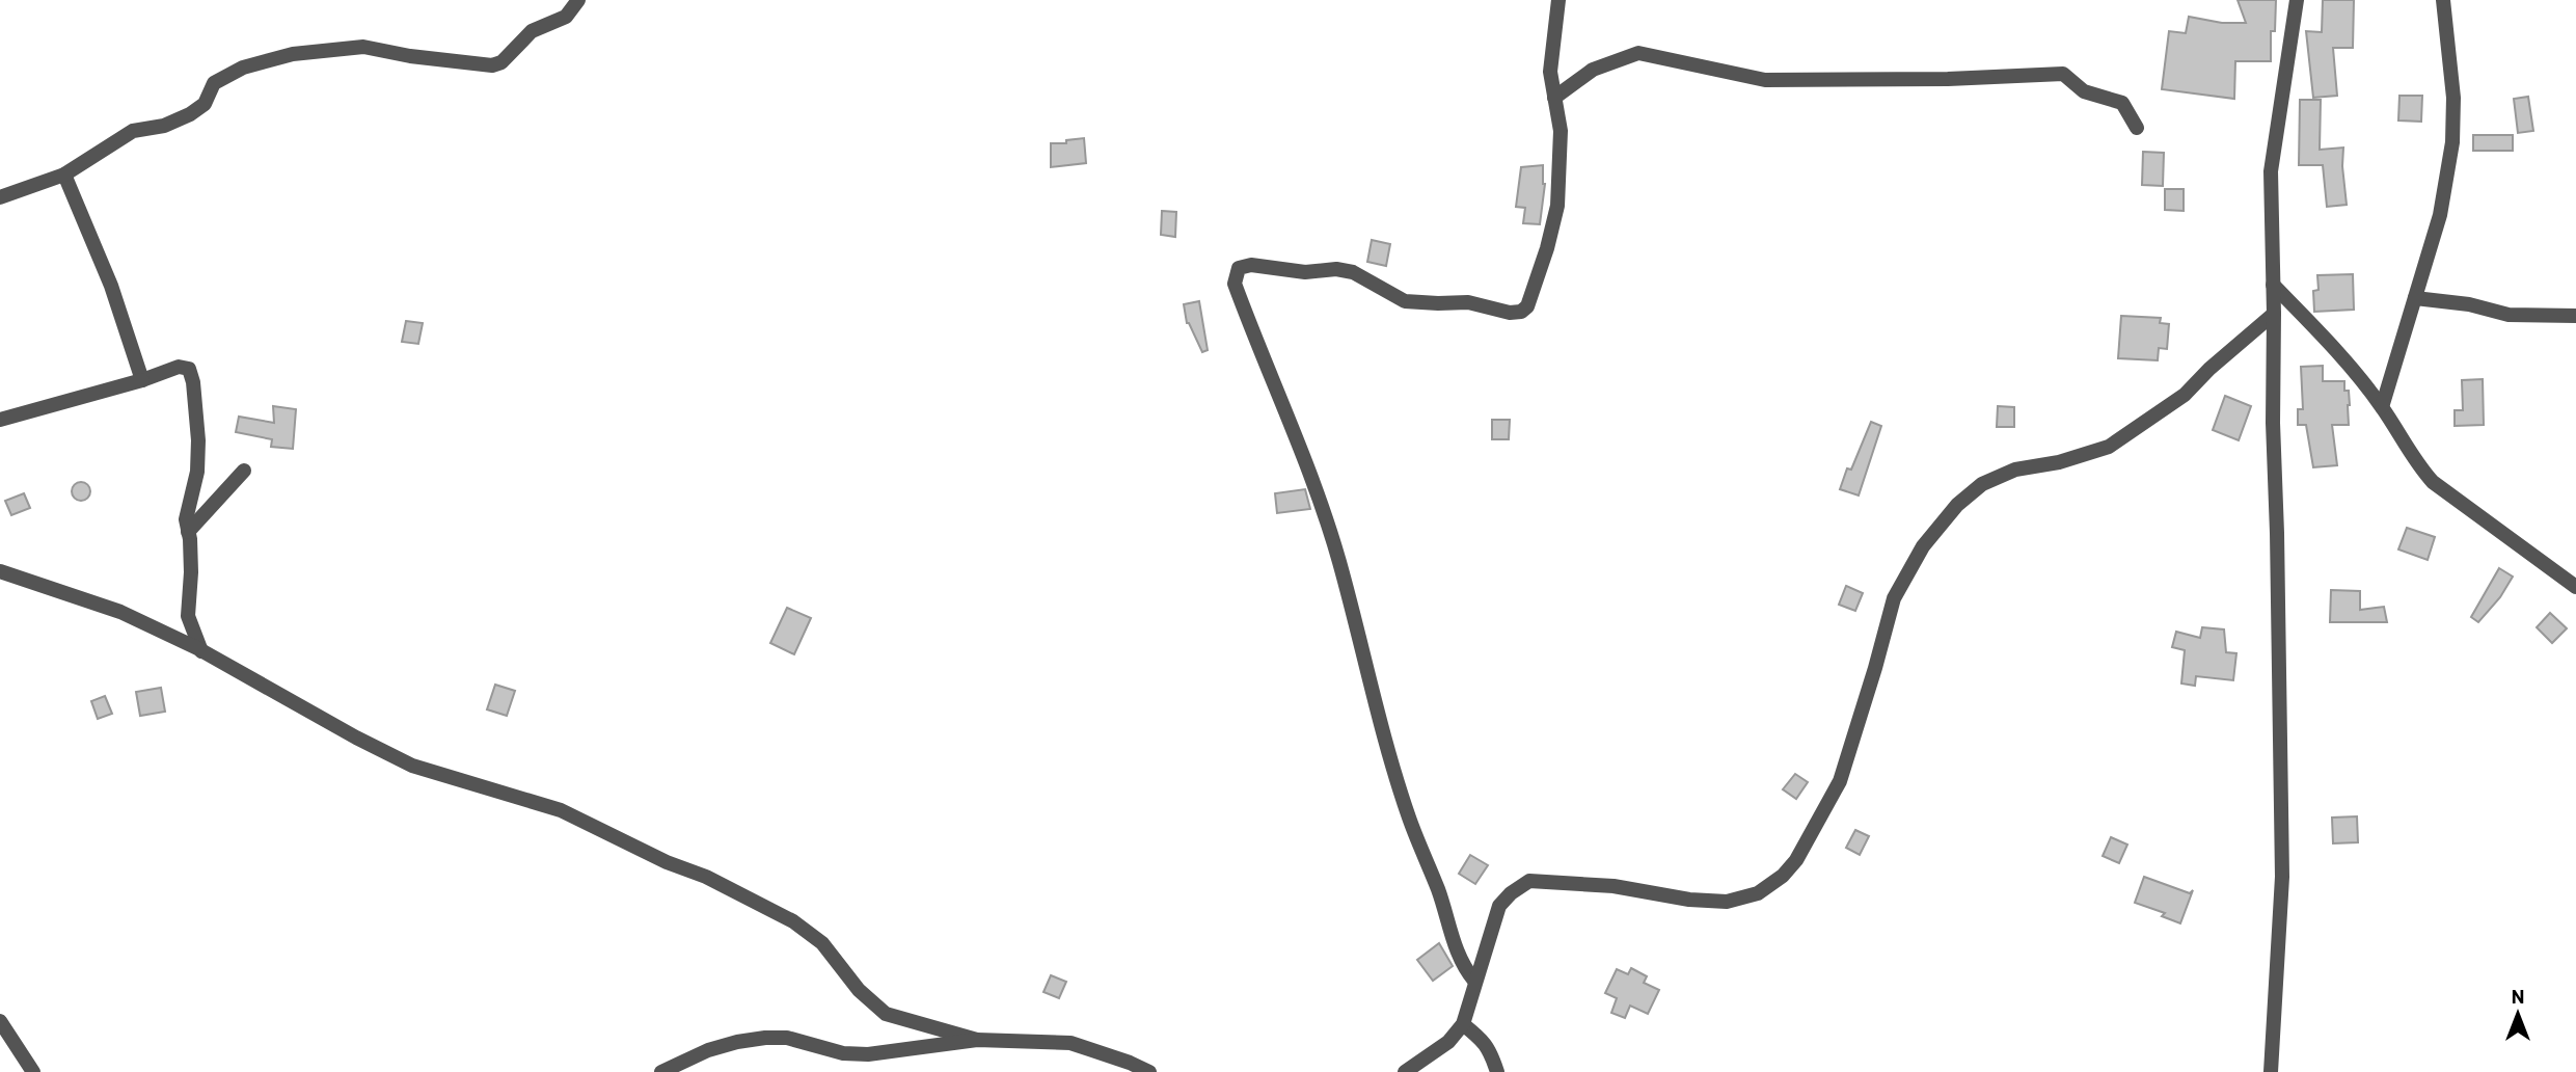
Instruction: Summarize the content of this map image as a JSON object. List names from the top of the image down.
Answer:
{
  "north": "top"
}
